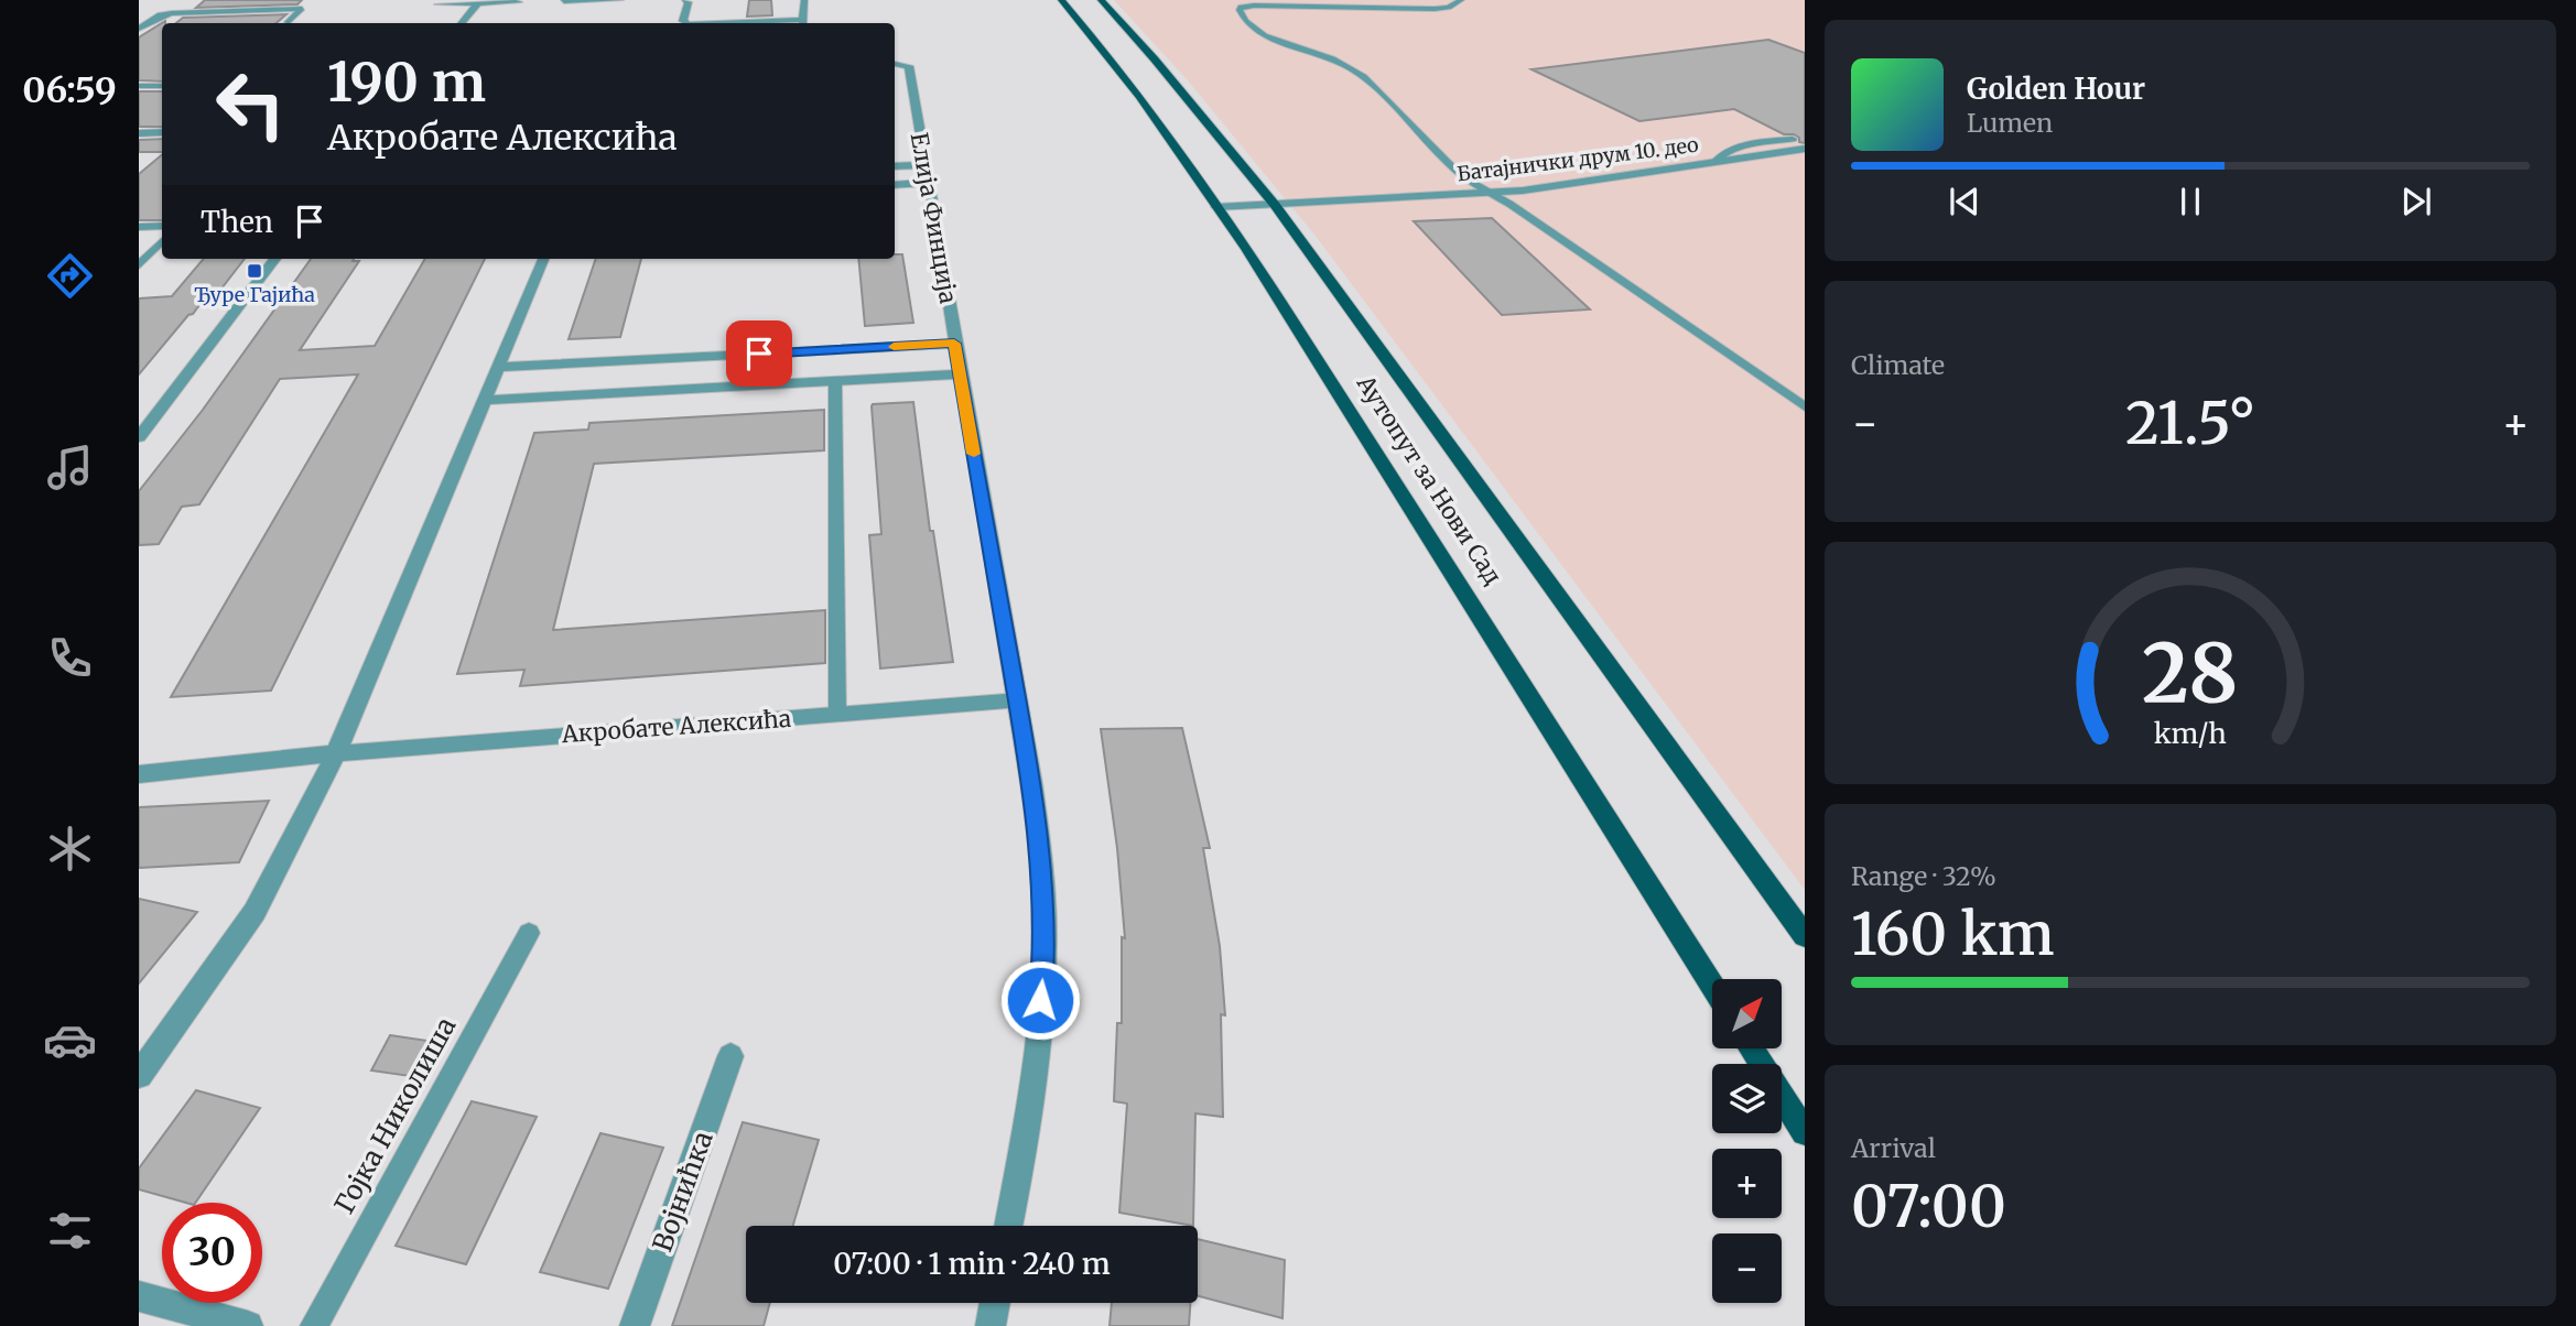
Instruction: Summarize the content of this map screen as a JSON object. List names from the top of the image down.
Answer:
{
  "streets": {
    "main road": ["Аутопут за Нови Сад"],
    "street": [
      "Батајнички друм 10. део",
      "Елија Финција",
      "Акробате Алексића",
      "Војнићка"
    ],
    "lane": ["Гојка Николиша"]
  },
  "crossings": [
    ["Батајнички друм 10. део", "Аутопут за Нови Сад"],
    ["Елија Финција", "Акробате Алексића"]
  ],
  "places": {
    "transit": ["Ђуре Гајића"]
  },
  "north": "top right",
  "page": {
    "tabs": "06:59",
    "turn": ["190 m", "Акробате Алексића"],
    "song": ["Golden Hour", "Lumen"],
    "then": "Then",
    "tile": [
      "Climate",
      ["Range · 32%", "160 km"],
      ["Arrival", "07:00"]
    ],
    "heat": ["−", "21.5°", "+"],
    "map_buttons": ["+", "−"],
    "limit": "30",
    "trip": "07:00 · 1 min · 240 m",
    "gauge": ["28", "km/h"]
  }
}
